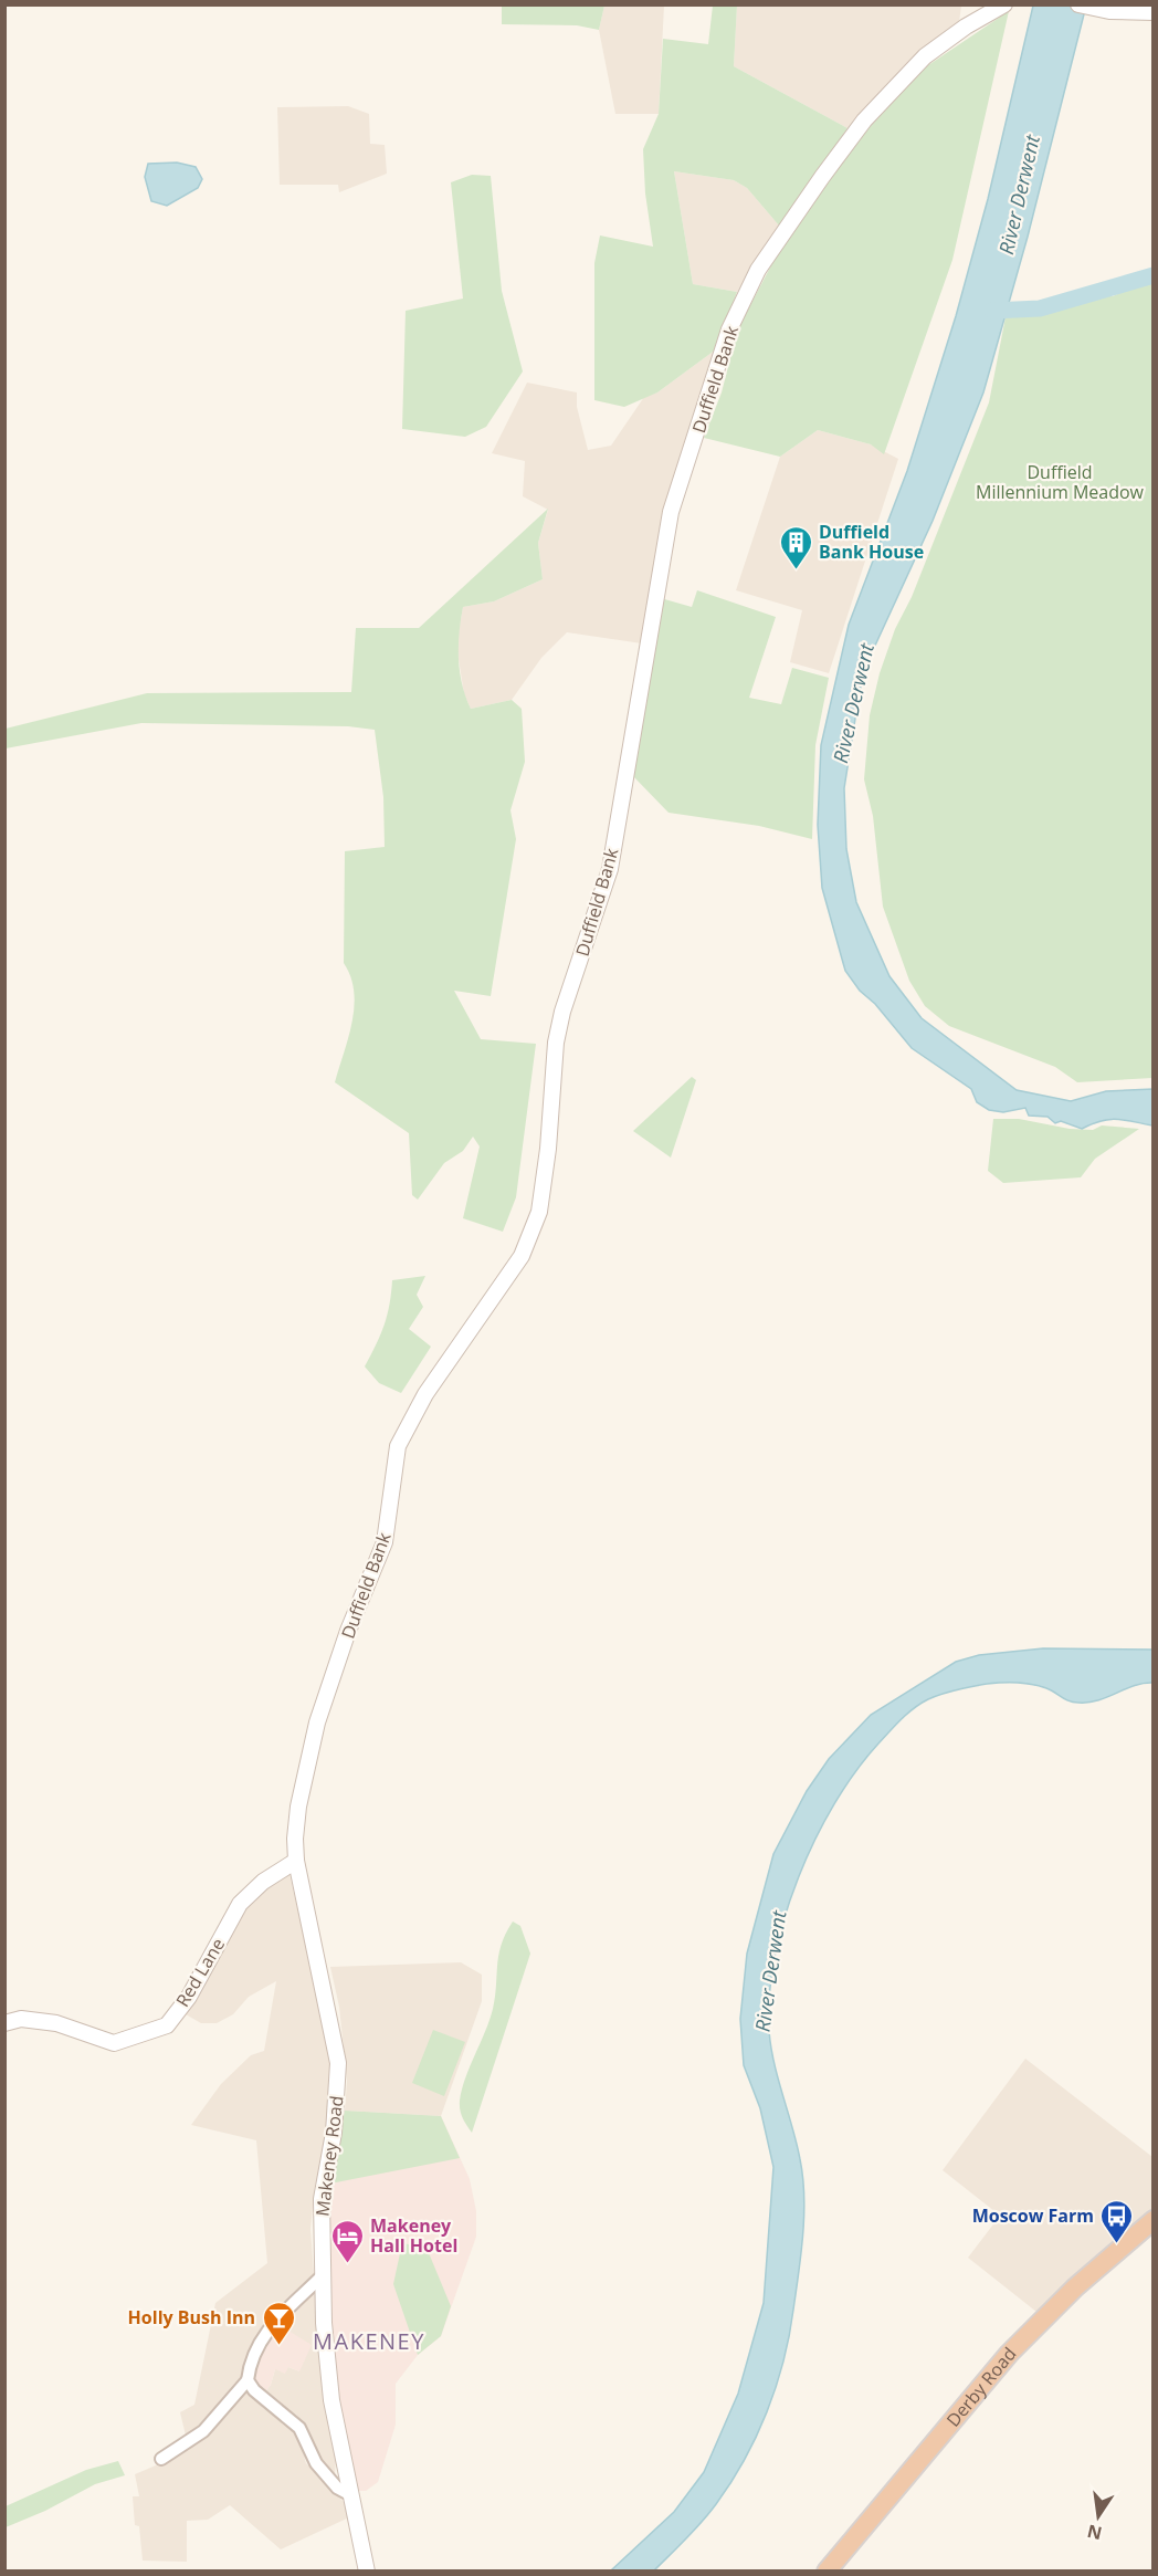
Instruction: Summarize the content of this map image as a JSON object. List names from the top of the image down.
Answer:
{
  "streets": {
    "highway": ["Derby Road"],
    "street": ["Duffield Bank", "Red Lane", "Makeney Road"]
  },
  "crossings": [
    ["Duffield Bank", "Red Lane"],
    ["Duffield Bank", "Makeney Road"],
    ["Red Lane", "Makeney Road"]
  ],
  "districts": ["MAKENEY"],
  "water": ["River Derwent"],
  "parks": ["Duffield Millennium Meadow"],
  "places": {
    "building": ["Duffield Bank House"],
    "bus stop": ["Moscow Farm"],
    "hotel": ["Makeney Hall Hotel"],
    "bar": ["Holly Bush Inn"]
  },
  "north": "bottom"
}
